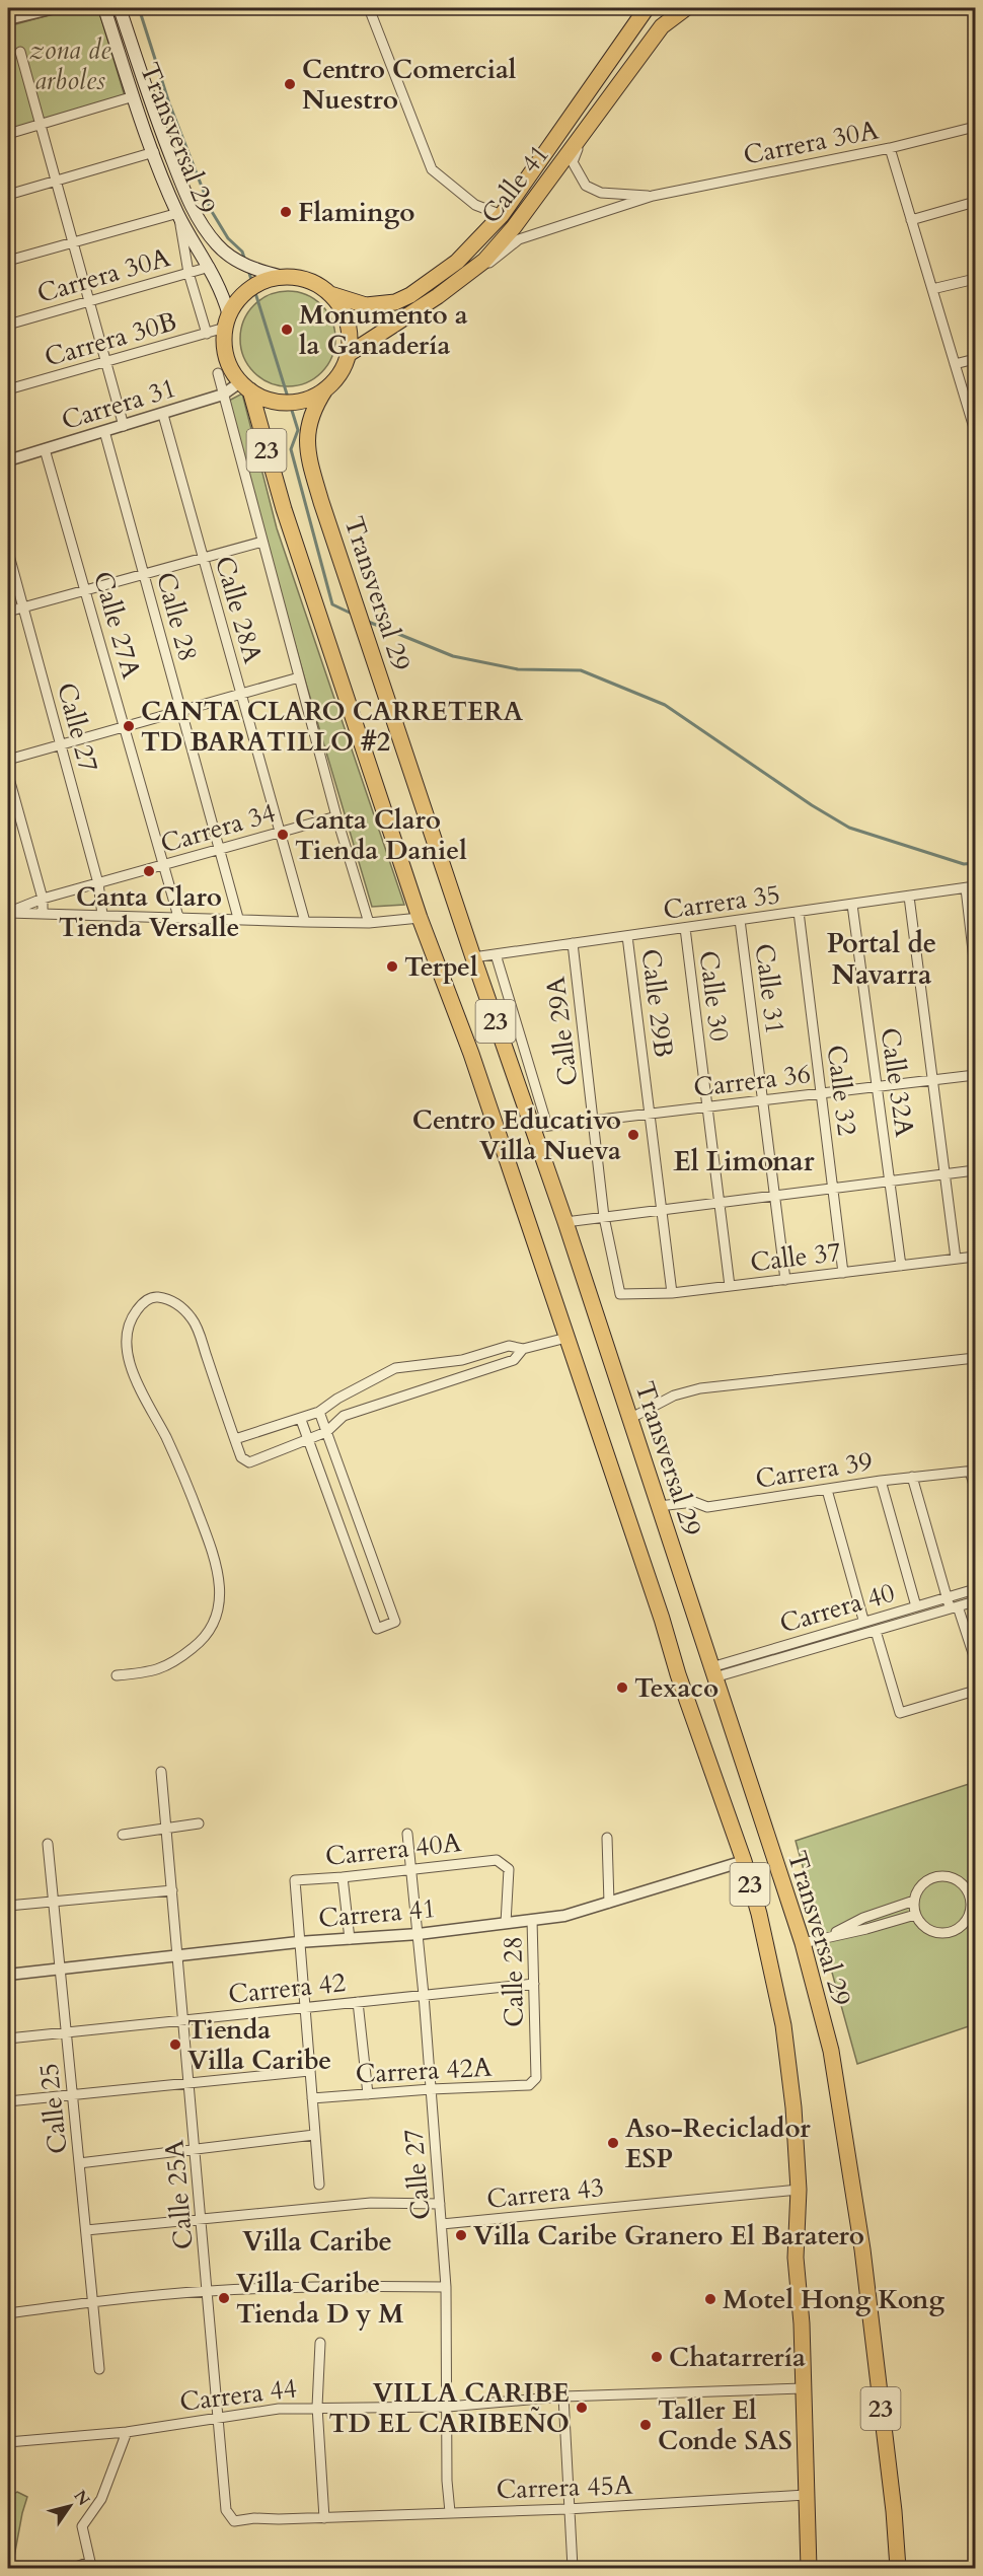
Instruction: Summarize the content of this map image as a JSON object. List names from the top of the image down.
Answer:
{
  "streets": {
    "highway": ["Transversal 29", "Calle 41", "23"],
    "street": [
      "Carrera 30A",
      "Carrera 30B",
      "Carrera 31",
      "Calle 28A",
      "Calle 28",
      "Calle 27A",
      "Calle 27",
      "Carrera 34",
      "Carrera 35",
      "Calle 31",
      "Calle 30",
      "Calle 29B",
      "Calle 29A",
      "Carrera 36",
      "Calle 32A",
      "Calle 32",
      "Calle 37",
      "Carrera 39",
      "Carrera 40",
      "Carrera 40A",
      "Carrera 41",
      "Carrera 42",
      "Carrera 42A",
      "Calle 25",
      "Carrera 43",
      "Calle 25A",
      "Carrera 44",
      "Carrera 45A"
    ]
  },
  "crossings": [
    ["Transversal 29", "Carrera 30A"],
    ["Transversal 29", "Calle 41"],
    ["Transversal 29", "Carrera 30B"],
    ["Transversal 29", "Carrera 31"],
    ["Transversal 29", "23"],
    ["Transversal 29", "Carrera 35"],
    ["Transversal 29", "Carrera 36"],
    ["Transversal 29", "Carrera 39"],
    ["Transversal 29", "Carrera 40"],
    ["Transversal 29", "Carrera 41"],
    ["Transversal 29", "Carrera 43"],
    ["Transversal 29", "Carrera 44"],
    ["Transversal 29", "Carrera 45A"],
    ["Calle 41", "Carrera 30B"],
    ["Calle 41", "Carrera 31"],
    ["Calle 41", "23"],
    ["Carrera 30B", "Carrera 31"],
    ["Carrera 30B", "23"],
    ["Carrera 31", "23"],
    ["Carrera 31", "Calle 28A"],
    ["Carrera 31", "Calle 28"],
    ["Carrera 31", "Calle 27A"],
    ["Calle 28A", "Carrera 34"],
    ["Calle 28", "Carrera 34"],
    ["Calle 28", "Carrera 41"],
    ["Calle 28", "Carrera 42"],
    ["Calle 28", "Carrera 42A"],
    ["Calle 27A", "Carrera 34"],
    ["Calle 27", "Carrera 34"],
    ["Calle 27", "Carrera 40A"],
    ["Calle 27", "Carrera 41"],
    ["Calle 27", "Carrera 42"],
    ["Calle 27", "Carrera 42A"],
    ["Calle 27", "Carrera 43"],
    ["Calle 27", "Carrera 44"],
    ["Calle 27", "Carrera 45A"],
    ["Carrera 35", "Calle 31"],
    ["Carrera 35", "Calle 30"],
    ["Carrera 35", "Calle 29B"],
    ["Carrera 35", "Calle 29A"],
    ["Carrera 35", "Calle 32A"],
    ["Carrera 35", "Calle 32"],
    ["Calle 31", "Carrera 36"],
    ["Calle 31", "Calle 37"],
    ["Calle 30", "Carrera 36"],
    ["Calle 30", "Calle 37"],
    ["Calle 29B", "Carrera 36"],
    ["Calle 29B", "Calle 37"],
    ["Calle 29A", "Carrera 36"],
    ["Calle 29A", "Calle 37"],
    ["Carrera 36", "Calle 32A"],
    ["Carrera 36", "Calle 32"],
    ["Calle 32A", "Calle 37"],
    ["Calle 32", "Calle 37"],
    ["Carrera 40A", "Carrera 41"],
    ["Carrera 41", "Calle 25"],
    ["Carrera 41", "Calle 25A"],
    ["Carrera 42", "Calle 25"],
    ["Carrera 42", "Calle 25A"],
    ["Calle 25A", "Carrera 44"],
    ["Calle 25A", "Carrera 45A"]
  ],
  "districts": ["Portal de Navarra", "El Limonar", "Villa Caribe"],
  "parks": ["zona de arboles"],
  "places": [
    "Centro Comercial Nuestro",
    "Flamingo",
    "Monumento a la Ganadería",
    "CANTA CLARO CARRETERA TD BARATILLO #2",
    "Canta Claro Tienda Daniel",
    "Canta Claro Tienda Versalle",
    "Terpel",
    "Centro Educativo Villa Nueva",
    "Texaco",
    "Tienda Villa Caribe",
    "Aso-Reciclador ESP",
    "Villa Caribe Granero El Baratero",
    "Villa Caribe Tienda D y M",
    "Motel Hong Kong",
    "Chatarrería",
    "VILLA CARIBE TD EL CARIBEÑO",
    "Taller El Conde SAS"
  ],
  "north": "top right"
}
